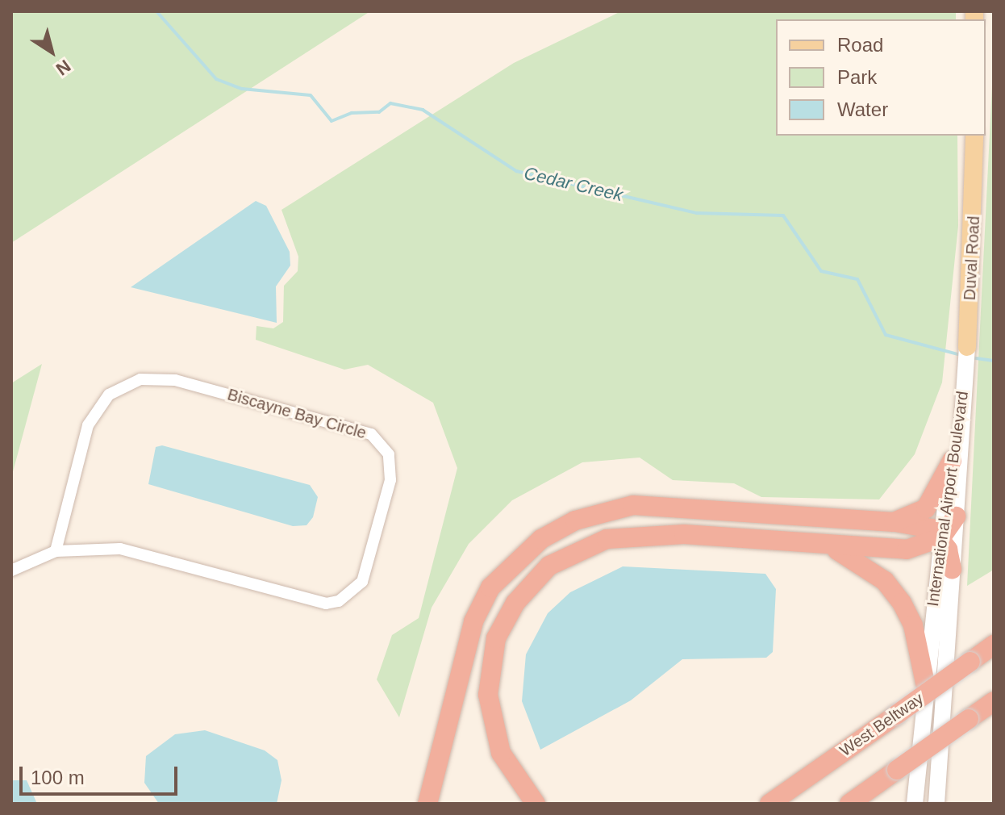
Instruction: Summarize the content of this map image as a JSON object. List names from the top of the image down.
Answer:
{
  "streets": {
    "highway": ["West Beltway"],
    "main road": ["Duval Road", "International Airport Boulevard"],
    "street": ["Biscayne Bay Circle"]
  },
  "crossings": [
    ["Duval Road", "International Airport Boulevard"]
  ],
  "water": ["Cedar Creek"],
  "legend": ["Road", "Park", "Water"],
  "scale_bar": "100 m",
  "north": "bottom right"
}
